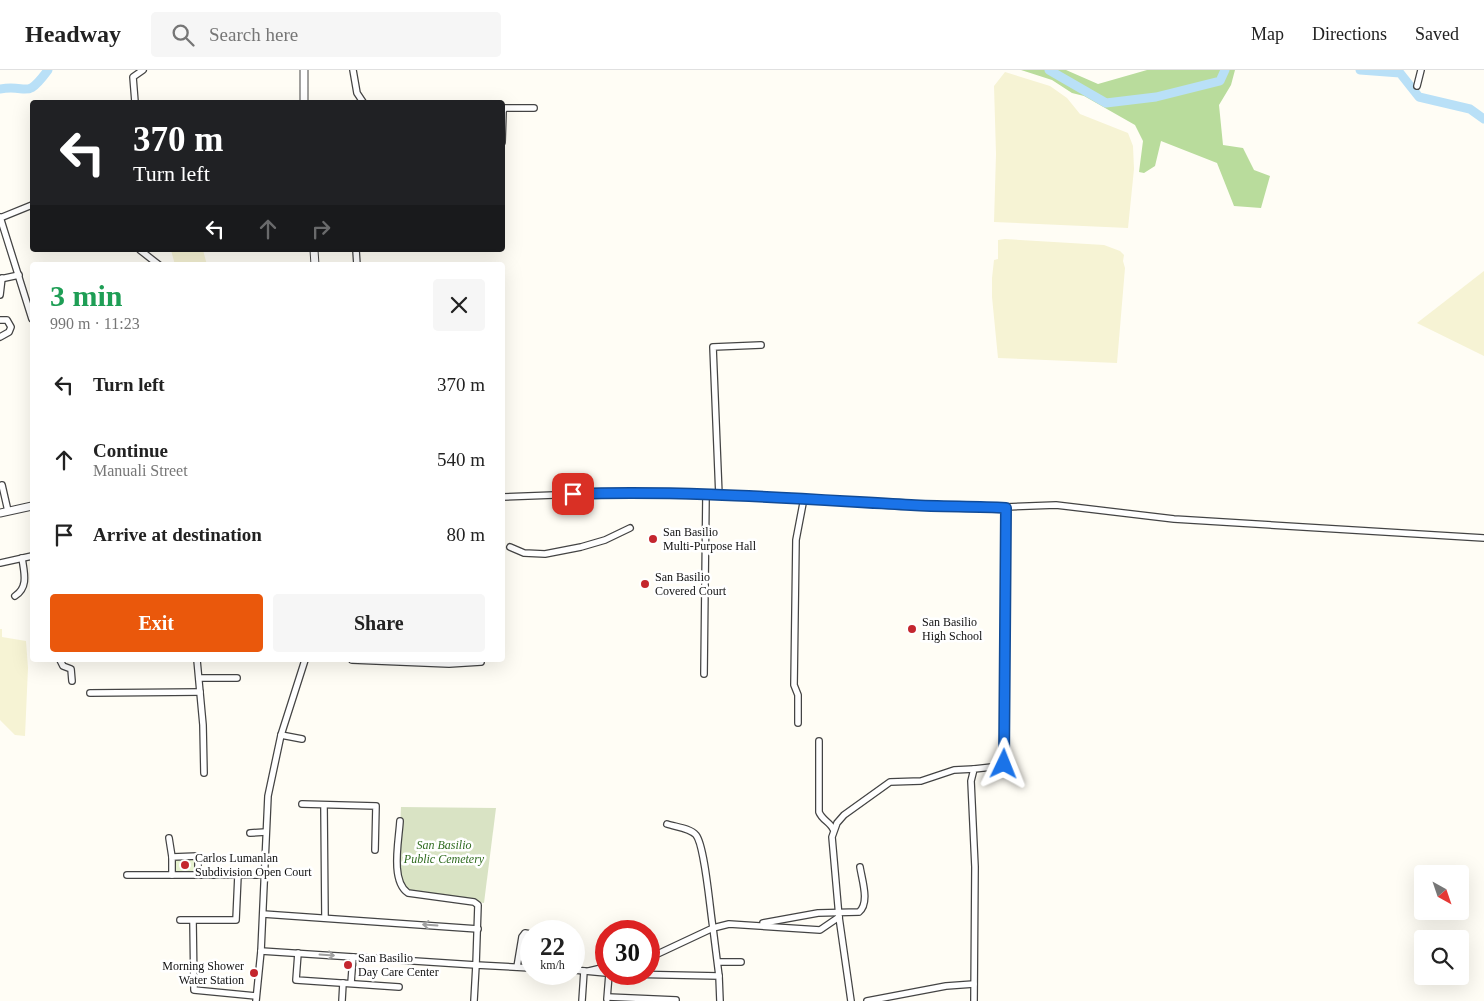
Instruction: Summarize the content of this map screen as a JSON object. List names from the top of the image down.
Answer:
{
  "parks": ["San Basilio Public Cemetery"],
  "places": [
    "San Basilio Multi-Purpose Hall",
    "San Basilio Covered Court",
    "San Basilio High School",
    "Carlos Lumanlan Subdivision Open Court",
    "San Basilio Day Care Center",
    "Morning Shower Water Station"
  ],
  "north": "bottom right",
  "page": {
    "header": "Headway",
    "search": "Search here",
    "nav": ["Map", "Directions", "Saved"],
    "turn": ["370 m", "Turn left"],
    "heading": ["3 min", "990 m · 11:23"],
    "list": [
      {
        "name": "Turn left",
        "value": "370 m"
      },
      {
        "name": "Continue",
        "note": "Manuali Street",
        "value": "540 m"
      },
      {
        "name": "Arrive at destination",
        "value": "80 m"
      }
    ],
    "buttons": ["Exit", "Share"],
    "speed": "22 km/h",
    "limit": "30"
  }
}
